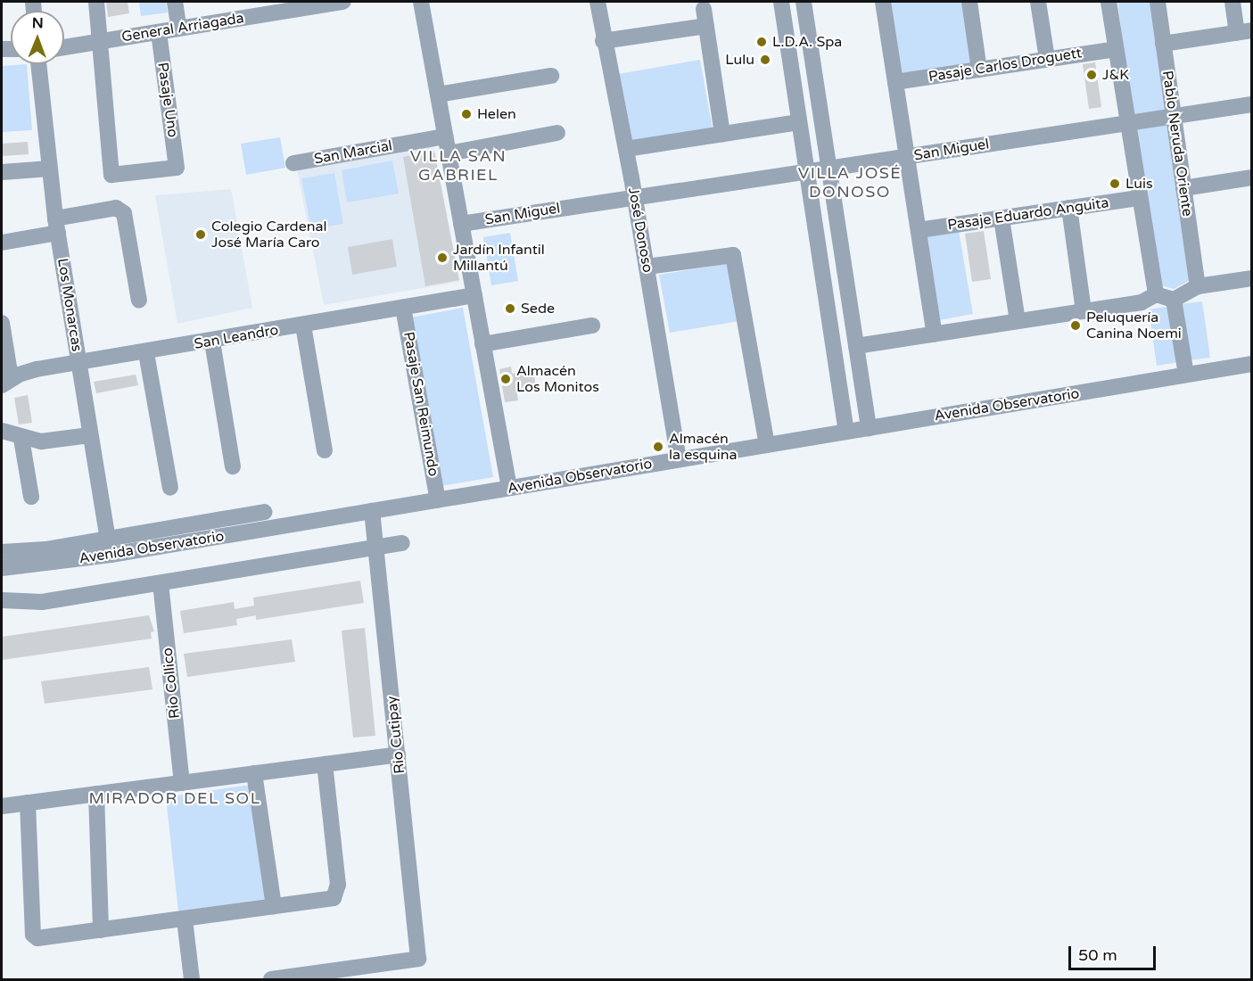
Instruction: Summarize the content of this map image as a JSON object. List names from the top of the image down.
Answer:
{
  "streets": {
    "street": [
      "General Arriagada",
      "Pasaje Carlos Droguett",
      "Pasaje Uno",
      "Pablo Neruda Oriente",
      "San Miguel",
      "San Marcial",
      "Pasaje Eduardo Anguita",
      "José Donoso",
      "Los Monarcas",
      "San Leandro",
      "Pasaje San Reimundo",
      "Avenida Observatorio",
      "Río Collico",
      "Río Cutipay"
    ]
  },
  "crossings": [
    ["General Arriagada", "Pasaje Uno"],
    ["Pablo Neruda Oriente", "San Miguel"],
    ["San Miguel", "José Donoso"],
    ["José Donoso", "Avenida Observatorio"],
    ["Los Monarcas", "San Leandro"],
    ["Los Monarcas", "Avenida Observatorio"],
    ["San Leandro", "Pasaje San Reimundo"],
    ["Pasaje San Reimundo", "Avenida Observatorio"],
    ["Avenida Observatorio", "Río Cutipay"]
  ],
  "districts": ["VILLA SAN GABRIEL", "VILLA JOSÉ DONOSO", "MIRADOR DEL SOL"],
  "places": [
    "L.D.A. Spa",
    "Lulu",
    "J&K",
    "Helen",
    "Luis",
    "Colegio Cardenal José María Caro",
    "Jardín Infantil Millantú",
    "Sede",
    "Peluquería Canina Noemi",
    "Almacén Los Monitos",
    "Almacén la esquina"
  ],
  "scale_bar": "50 m",
  "north": "top"
}
